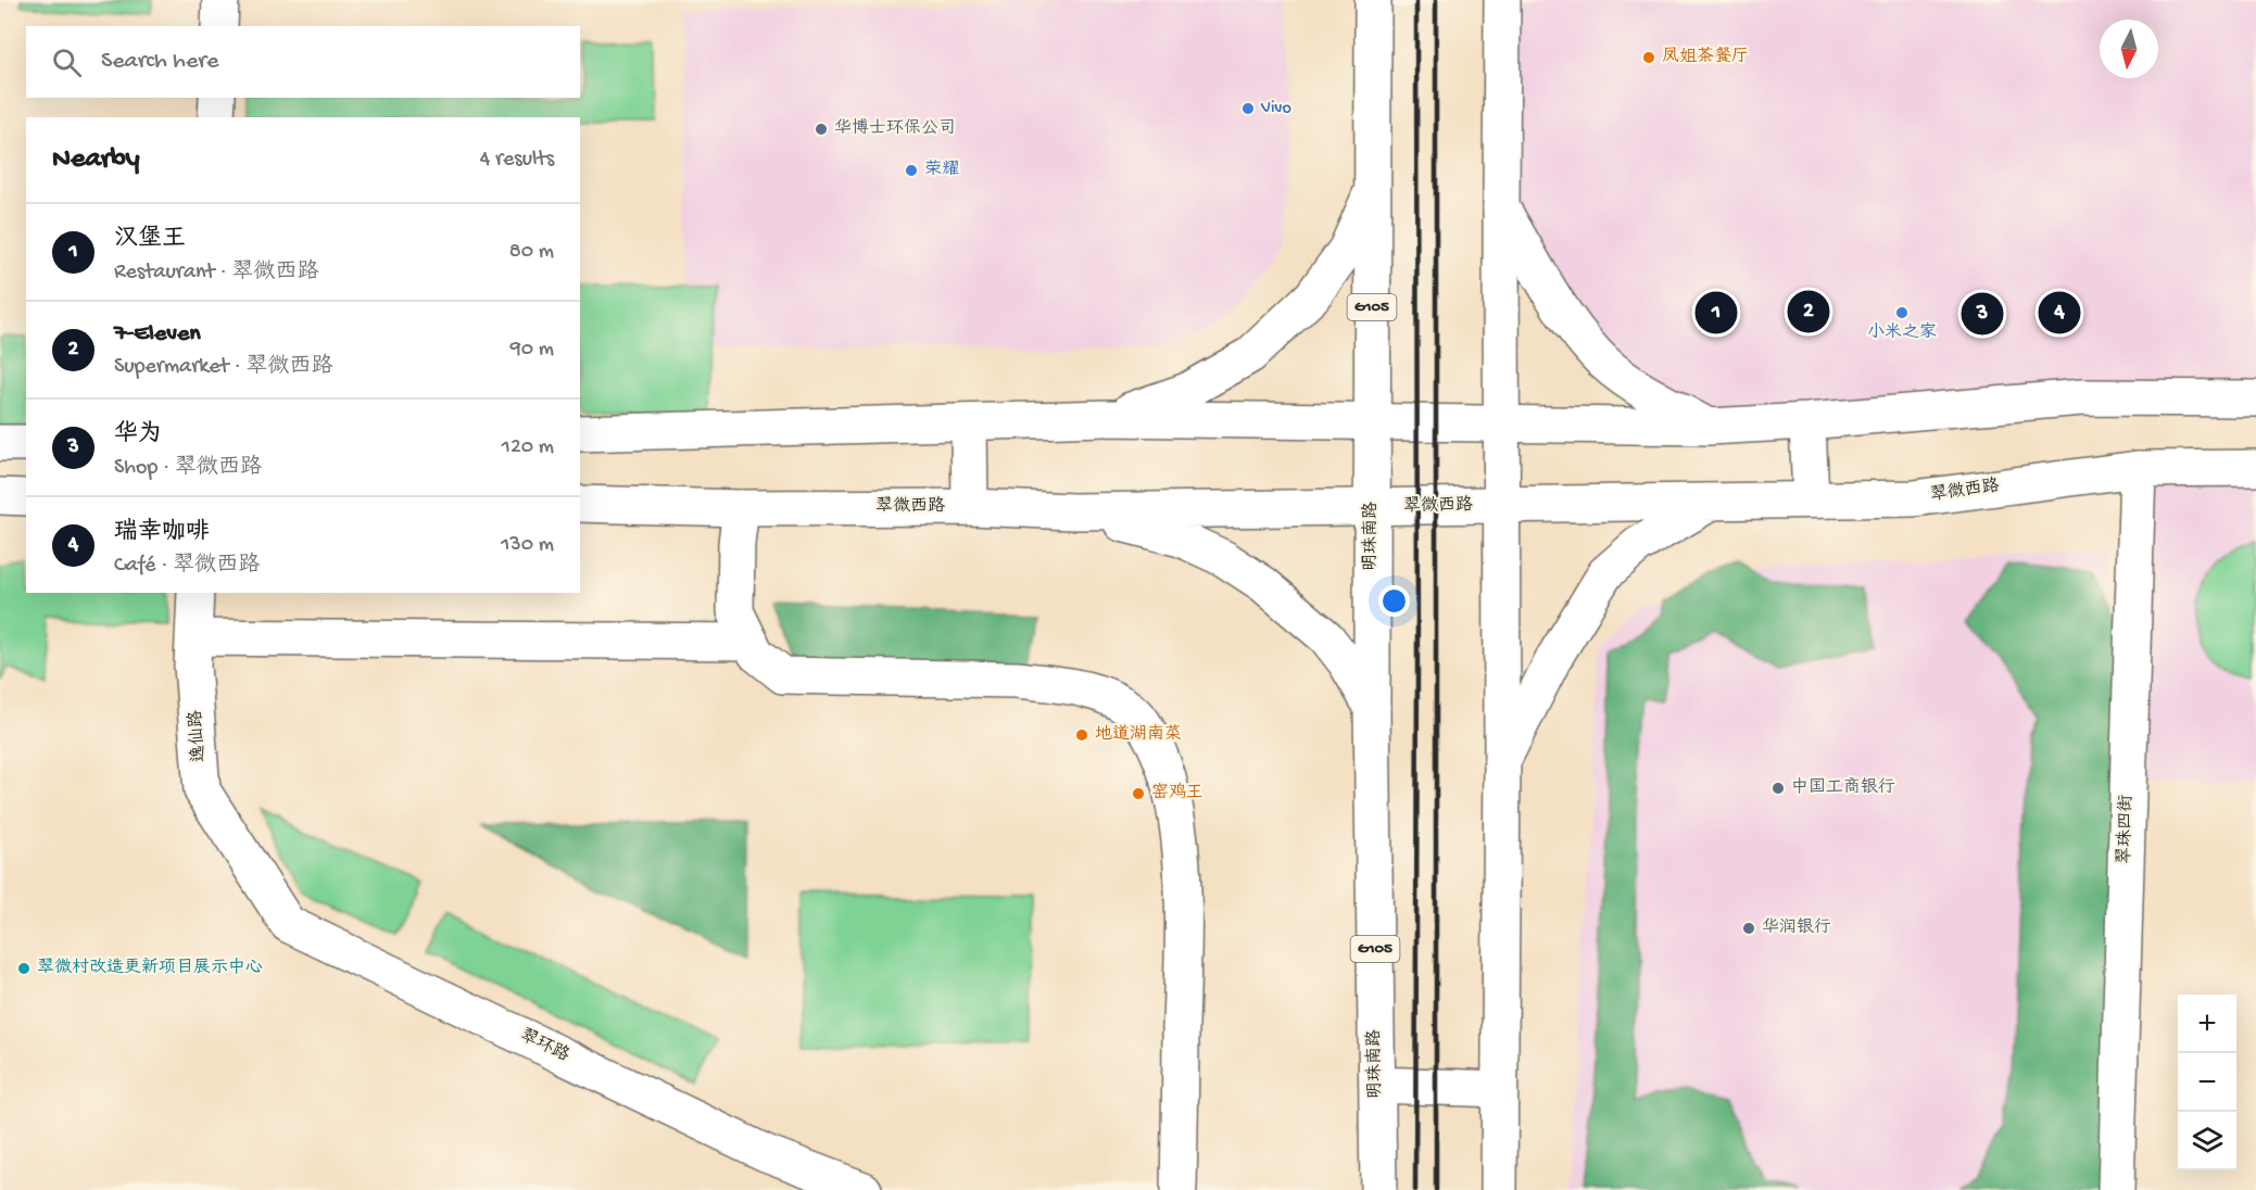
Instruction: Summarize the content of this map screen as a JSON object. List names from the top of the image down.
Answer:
{
  "streets": {
    "main road": [
      "G105",
      "翠微西路",
      "明珠南路",
      "逸仙路",
      "翠珠四街",
      "翠环路"
    ]
  },
  "crossings": [
    ["翠微西路", "明珠南路"],
    ["翠微西路", "翠珠四街"],
    ["逸仙路", "翠环路"]
  ],
  "places": [
    "凤姐茶餐厅",
    "Vivo",
    "华博士环保公司",
    "荣耀",
    "小米之家",
    "地道湖南菜",
    "中国工商银行",
    "窑鸡王",
    "华润银行",
    "翠微村改造更新项目展示中心"
  ],
  "north": "bottom",
  "page": {
    "search": "Search here",
    "heading": ["Nearby", "4 results"],
    "list": [
      {
        "mark": "1",
        "name": "汉堡王",
        "note": "Restaurant · 翠微西路",
        "value": "80 m"
      },
      {
        "mark": "2",
        "name": "7-Eleven",
        "note": "Supermarket · 翠微西路",
        "value": "90 m"
      },
      {
        "mark": "3",
        "name": "华为",
        "note": "Shop · 翠微西路",
        "value": "120 m"
      },
      {
        "mark": "4",
        "name": "瑞幸咖啡",
        "note": "Café · 翠微西路",
        "value": "130 m"
      }
    ],
    "pins": [
      "2",
      "1",
      "4",
      "3"
    ],
    "map_buttons": ["+", "−"]
  }
}
